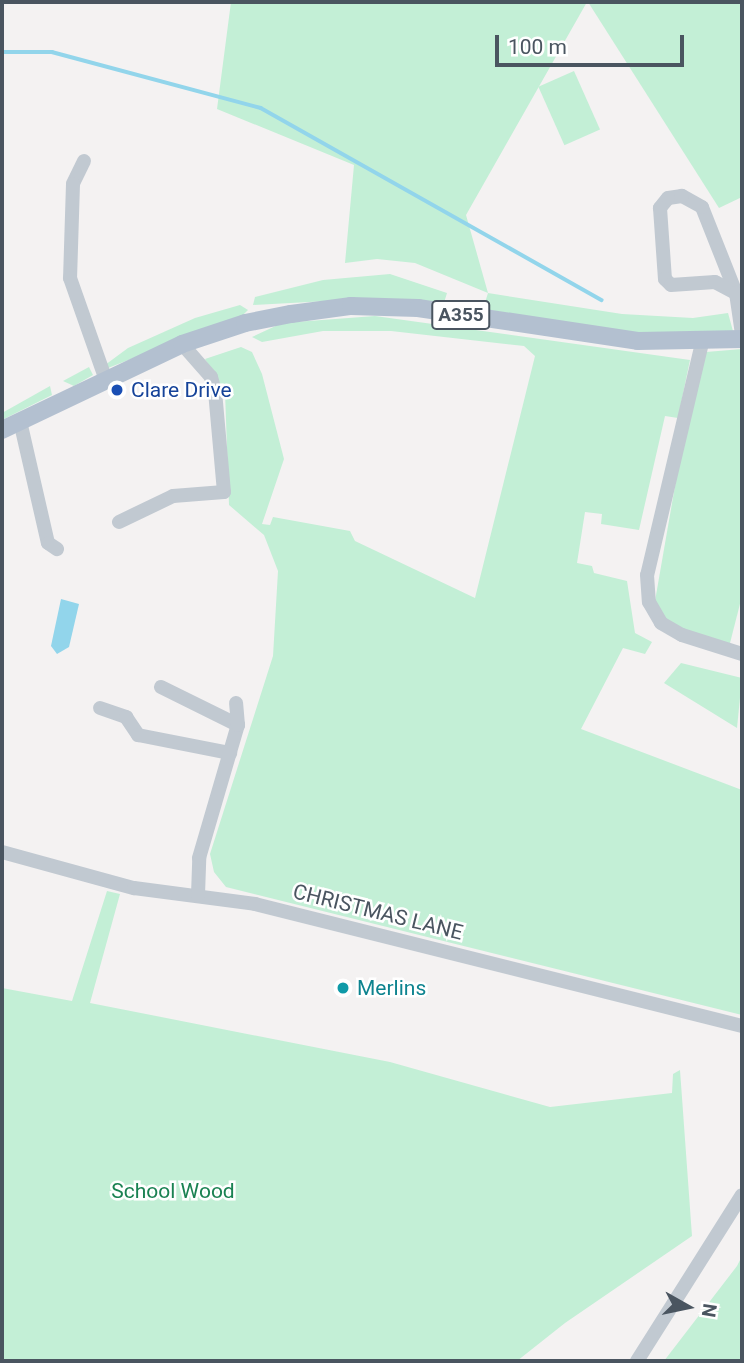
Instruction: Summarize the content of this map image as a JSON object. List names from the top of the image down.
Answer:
{
  "streets": {
    "main road": ["A355"],
    "street": ["CHRISTMAS LANE"]
  },
  "parks": ["School Wood"],
  "places": ["Clare Drive", "Merlins"],
  "scale_bar": "100 m",
  "north": "right"
}
